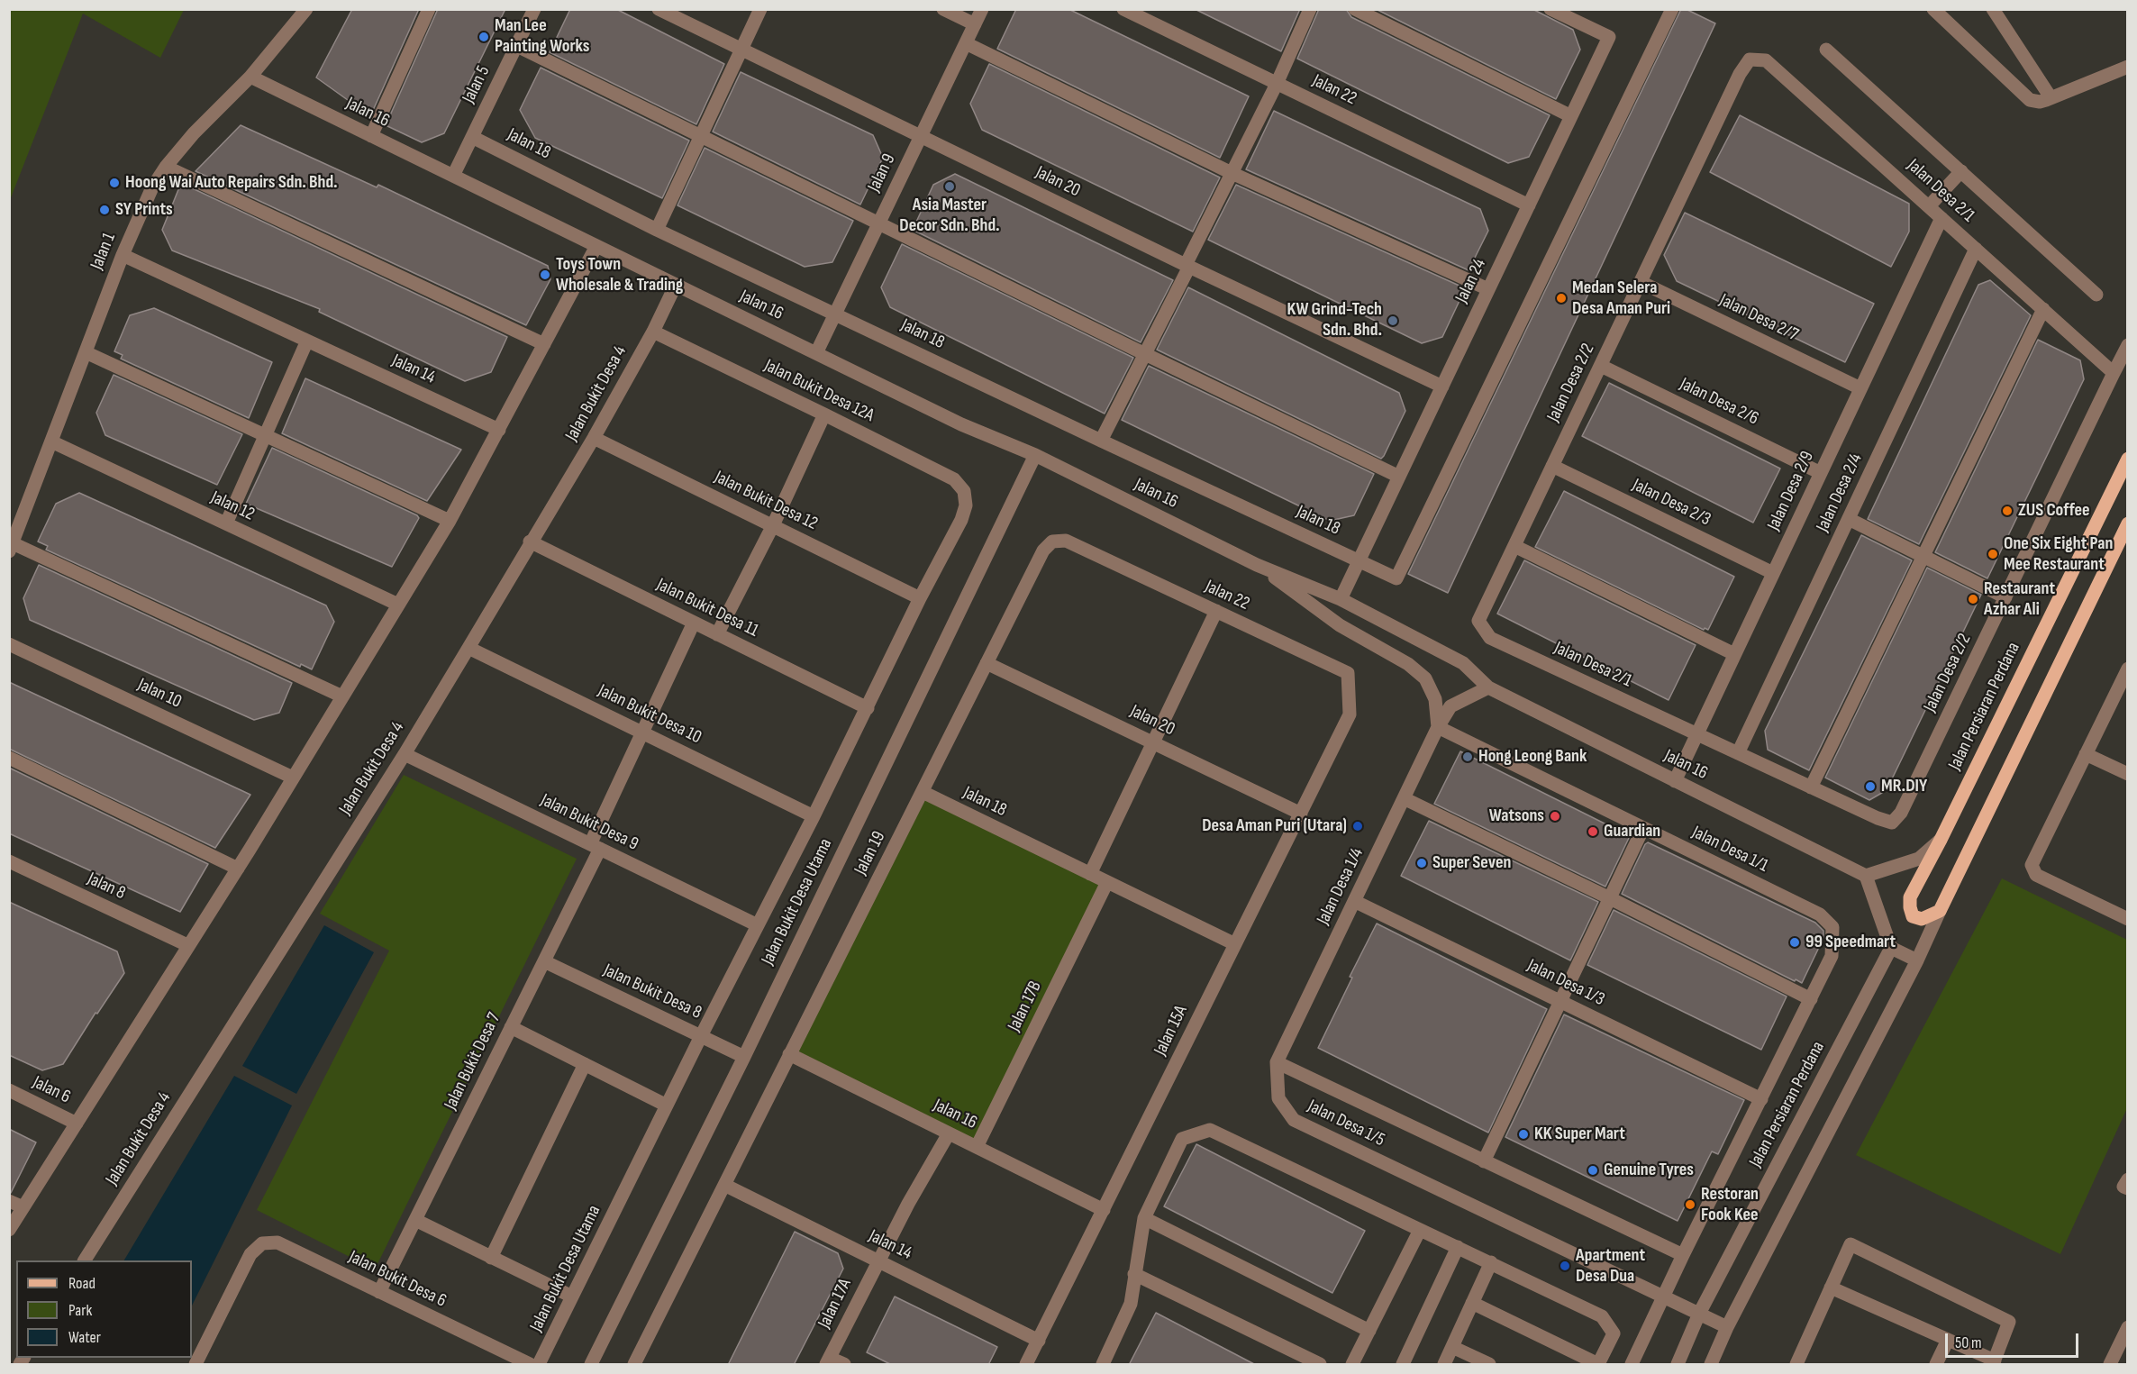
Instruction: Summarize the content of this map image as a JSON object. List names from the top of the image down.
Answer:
{
  "streets": {
    "main road": ["Jalan Persiaran Perdana"],
    "street": [
      "Jalan 5",
      "Jalan 22",
      "Jalan 16",
      "Jalan 18",
      "Jalan 9",
      "Jalan 20",
      "Jalan Desa 2/1",
      "Jalan 1",
      "Jalan 24",
      "Jalan Desa 2/7",
      "Jalan 14",
      "Jalan Desa 2/2",
      "Jalan Bukit Desa 12A",
      "Jalan Bukit Desa 4",
      "Jalan Desa 2/6",
      "Jalan Desa 2/9",
      "Jalan Desa 2/4",
      "Jalan Bukit Desa 12",
      "Jalan Desa 2/3",
      "Jalan 12",
      "Jalan Bukit Desa 11",
      "Jalan 10",
      "Jalan Bukit Desa 10",
      "Jalan Bukit Desa 9",
      "Jalan Desa 1/1",
      "Jalan 19",
      "Jalan 8",
      "Jalan Desa 1/4",
      "Jalan Bukit Desa Utama",
      "Jalan Desa 1/3",
      "Jalan Bukit Desa 8",
      "Jalan 17B",
      "Jalan 15A",
      "Jalan Bukit Desa 7",
      "Jalan 6",
      "Jalan Desa 1/5",
      "Jalan Bukit Desa 6",
      "Jalan 17A"
    ]
  },
  "crossings": [
    ["Jalan 5", "Jalan 16"],
    ["Jalan 5", "Jalan 18"],
    ["Jalan 22", "Jalan 24"],
    ["Jalan 22", "Jalan 19"],
    ["Jalan 22", "Jalan 15A"],
    ["Jalan 16", "Jalan 9"],
    ["Jalan 16", "Jalan 1"],
    ["Jalan 16", "Jalan 24"],
    ["Jalan 16", "Jalan Bukit Desa 4"],
    ["Jalan 16", "Jalan Desa 2/9"],
    ["Jalan 16", "Jalan Desa 1/1"],
    ["Jalan 16", "Jalan 19"],
    ["Jalan 16", "Jalan Desa 1/4"],
    ["Jalan 16", "Jalan Bukit Desa Utama"],
    ["Jalan 16", "Jalan 17B"],
    ["Jalan 16", "Jalan 15A"],
    ["Jalan 16", "Jalan 17A"],
    ["Jalan 18", "Jalan 9"],
    ["Jalan 18", "Jalan 24"],
    ["Jalan 18", "Jalan 19"],
    ["Jalan 18", "Jalan 17B"],
    ["Jalan 18", "Jalan 15A"],
    ["Jalan 9", "Jalan 20"],
    ["Jalan 20", "Jalan 24"],
    ["Jalan 20", "Jalan 19"],
    ["Jalan 20", "Jalan 15A"],
    ["Jalan Desa 2/1", "Jalan Desa 2/2"],
    ["Jalan Desa 2/1", "Jalan Desa 2/9"],
    ["Jalan Desa 2/1", "Jalan Desa 2/4"],
    ["Jalan 1", "Jalan 14"],
    ["Jalan 1", "Jalan 12"],
    ["Jalan Desa 2/7", "Jalan Desa 2/2"],
    ["Jalan Desa 2/7", "Jalan Desa 2/9"],
    ["Jalan 14", "Jalan 19"],
    ["Jalan 14", "Jalan 15A"],
    ["Jalan 14", "Jalan 17A"],
    ["Jalan Desa 2/2", "Jalan Desa 2/6"],
    ["Jalan Desa 2/2", "Jalan Desa 2/9"],
    ["Jalan Desa 2/2", "Jalan Desa 2/4"],
    ["Jalan Desa 2/2", "Jalan Desa 2/3"],
    ["Jalan Bukit Desa 12A", "Jalan Bukit Desa 4"],
    ["Jalan Bukit Desa 12A", "Jalan Bukit Desa Utama"],
    ["Jalan Bukit Desa 4", "Jalan Bukit Desa 12"],
    ["Jalan Bukit Desa 4", "Jalan Bukit Desa 11"],
    ["Jalan Bukit Desa 4", "Jalan Bukit Desa 10"],
    ["Jalan Bukit Desa 4", "Jalan Bukit Desa 9"],
    ["Jalan Desa 2/6", "Jalan Desa 2/9"],
    ["Jalan Desa 2/9", "Jalan Desa 2/3"],
    ["Jalan Bukit Desa 12", "Jalan Bukit Desa Utama"],
    ["Jalan Bukit Desa 11", "Jalan Bukit Desa Utama"],
    ["Jalan Bukit Desa 11", "Jalan Bukit Desa 7"],
    ["Jalan Persiaran Perdana", "Jalan Desa 1/5"],
    ["Jalan Bukit Desa 10", "Jalan Bukit Desa Utama"],
    ["Jalan Bukit Desa 10", "Jalan Bukit Desa 7"],
    ["Jalan Bukit Desa 9", "Jalan Bukit Desa Utama"],
    ["Jalan Bukit Desa 9", "Jalan Bukit Desa 7"],
    ["Jalan Desa 1/1", "Jalan Desa 1/4"],
    ["Jalan Desa 1/1", "Jalan Desa 1/3"],
    ["Jalan Desa 1/1", "Jalan Desa 1/5"],
    ["Jalan Desa 1/4", "Jalan Desa 1/3"],
    ["Jalan Desa 1/4", "Jalan Desa 1/5"],
    ["Jalan Bukit Desa Utama", "Jalan Bukit Desa 8"],
    ["Jalan Bukit Desa 8", "Jalan Bukit Desa 7"],
    ["Jalan Bukit Desa 7", "Jalan Bukit Desa 6"]
  ],
  "places": [
    "Man Lee Painting Works",
    "Hoong Wai Auto Repairs Sdn. Bhd.",
    "Asia Master Decor Sdn. Bhd.",
    "SY Prints",
    "Toys Town Wholesale & Trading",
    "Medan Selera Desa Aman Puri",
    "KW Grind-Tech Sdn. Bhd.",
    "ZUS Coffee",
    "One Six Eight Pan Mee Restaurant",
    "Restaurant Azhar Ali",
    "Hong Leong Bank",
    "MR.DIY",
    "Watsons",
    "Desa Aman Puri (Utara)",
    "Guardian",
    "Super Seven",
    "99 Speedmart",
    "KK Super Mart",
    "Genuine Tyres",
    "Restoran Fook Kee",
    "Apartment Desa Dua"
  ],
  "legend": ["Road", "Park", "Water"],
  "scale_bar": "50 m"
}
